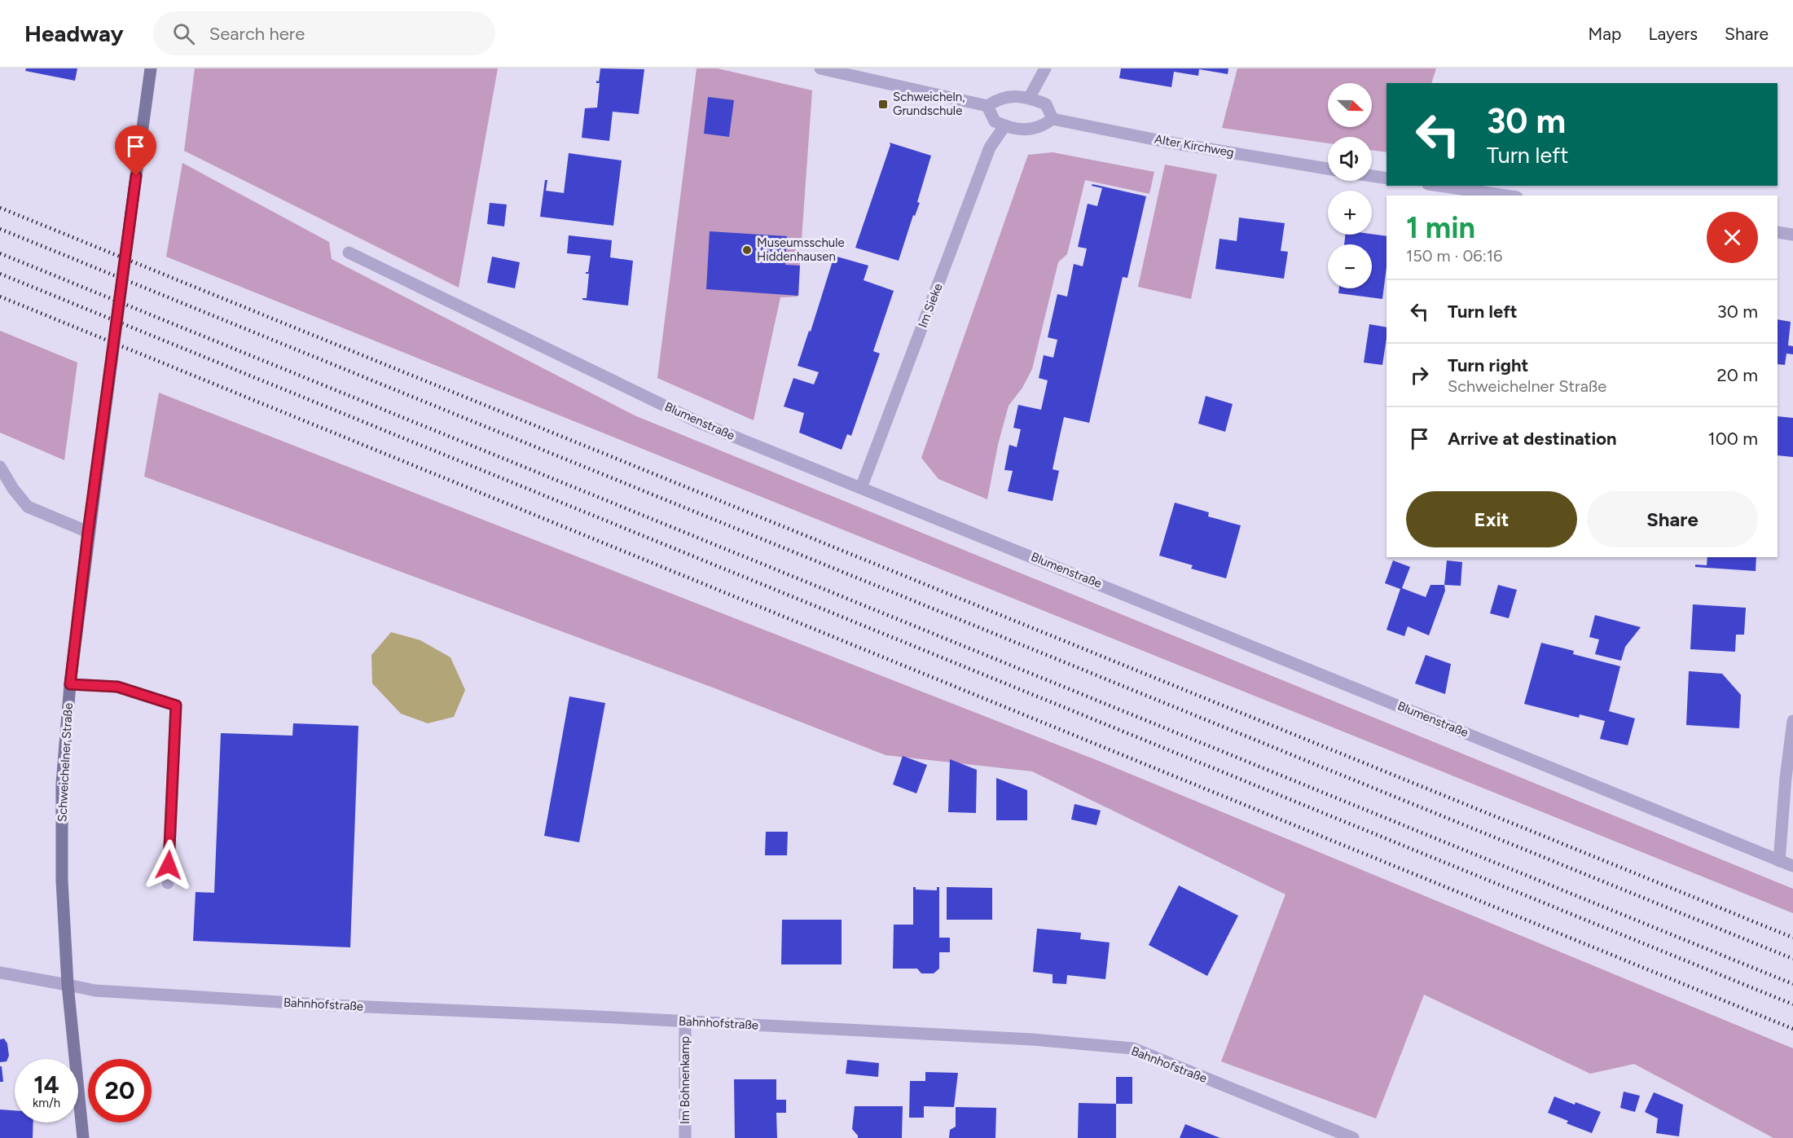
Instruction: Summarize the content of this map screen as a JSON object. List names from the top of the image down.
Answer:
{
  "streets": {
    "street": [
      "Alter Kirchweg",
      "Im Sieke",
      "Blumenstraße",
      "Schweichelner Straße",
      "Bahnhofstraße",
      "Im Bohnenkamp"
    ]
  },
  "crossings": [
    ["Im Sieke", "Blumenstraße"],
    ["Schweichelner Straße", "Bahnhofstraße"],
    ["Bahnhofstraße", "Im Bohnenkamp"]
  ],
  "places": {
    "transit": ["Schweicheln, Grundschule"],
    "other": ["Museumsschule Hiddenhausen"]
  },
  "north": "right",
  "page": {
    "header": "Headway",
    "search": "Search here",
    "nav": ["Map", "Layers", "Share"],
    "map_buttons": ["+", "−"],
    "turn": ["30 m", "Turn left"],
    "heading": ["1 min", "150 m · 06:16"],
    "list": [
      {
        "name": "Turn left",
        "value": "30 m"
      },
      {
        "name": "Turn right",
        "note": "Schweichelner Straße",
        "value": "20 m"
      },
      {
        "name": "Arrive at destination",
        "value": "100 m"
      }
    ],
    "buttons": ["Exit", "Share"],
    "speed": "14 km/h",
    "limit": "20"
  }
}
